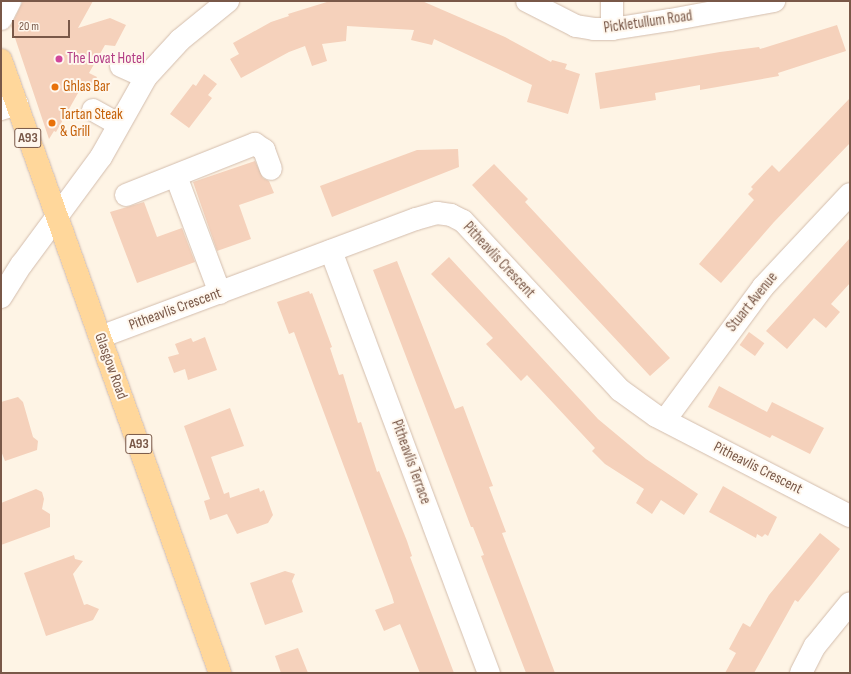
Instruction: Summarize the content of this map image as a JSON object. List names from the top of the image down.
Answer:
{
  "streets": {
    "main road": ["A93", "Glasgow Road"],
    "street": [
      "Pickletullum Road",
      "Pitheavlis Crescent",
      "Stuart Avenue",
      "Pitheavlis Terrace"
    ]
  },
  "crossings": [
    ["Pitheavlis Crescent", "Stuart Avenue"],
    ["Pitheavlis Crescent", "Glasgow Road"],
    ["Pitheavlis Crescent", "Pitheavlis Terrace"]
  ],
  "places": ["The Lovat Hotel", "Ghlas Bar", "Tartan Steak & Grill"],
  "scale_bar": "20 m"
}
